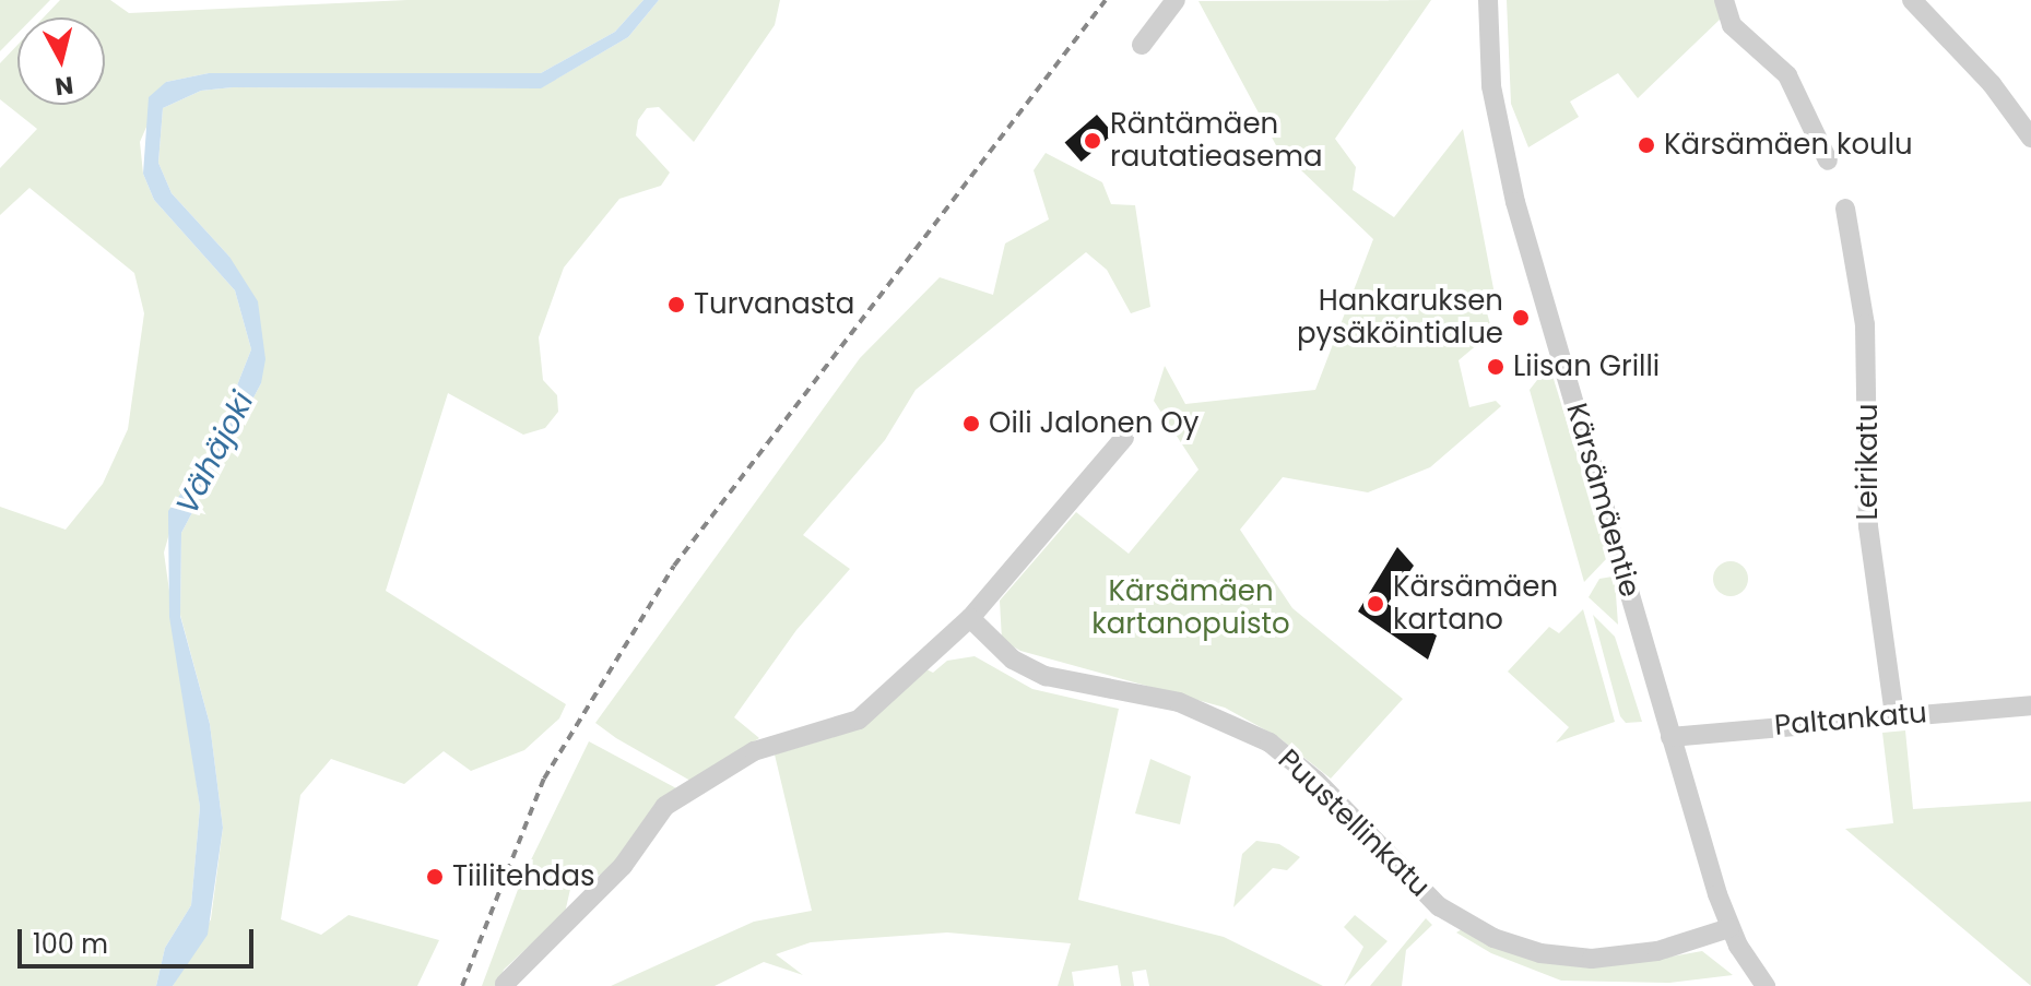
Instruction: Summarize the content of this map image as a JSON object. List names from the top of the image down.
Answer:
{
  "streets": {
    "street": [
      "Leirikatu",
      "Kärsämäentie",
      "Paltankatu",
      "Puustellinkatu"
    ]
  },
  "crossings": [
    ["Leirikatu", "Paltankatu"],
    ["Kärsämäentie", "Paltankatu"],
    ["Kärsämäentie", "Puustellinkatu"]
  ],
  "water": ["Vähäjoki"],
  "parks": ["Kärsämäen kartanopuisto"],
  "places": [
    "Räntämäen rautatieasema",
    "Kärsämäen koulu",
    "Turvanasta",
    "Hankaruksen pysäköintialue",
    "Liisan Grilli",
    "Oili Jalonen Oy",
    "Kärsämäen kartano",
    "Tiilitehdas"
  ],
  "scale_bar": "100 m",
  "north": "bottom"
}
